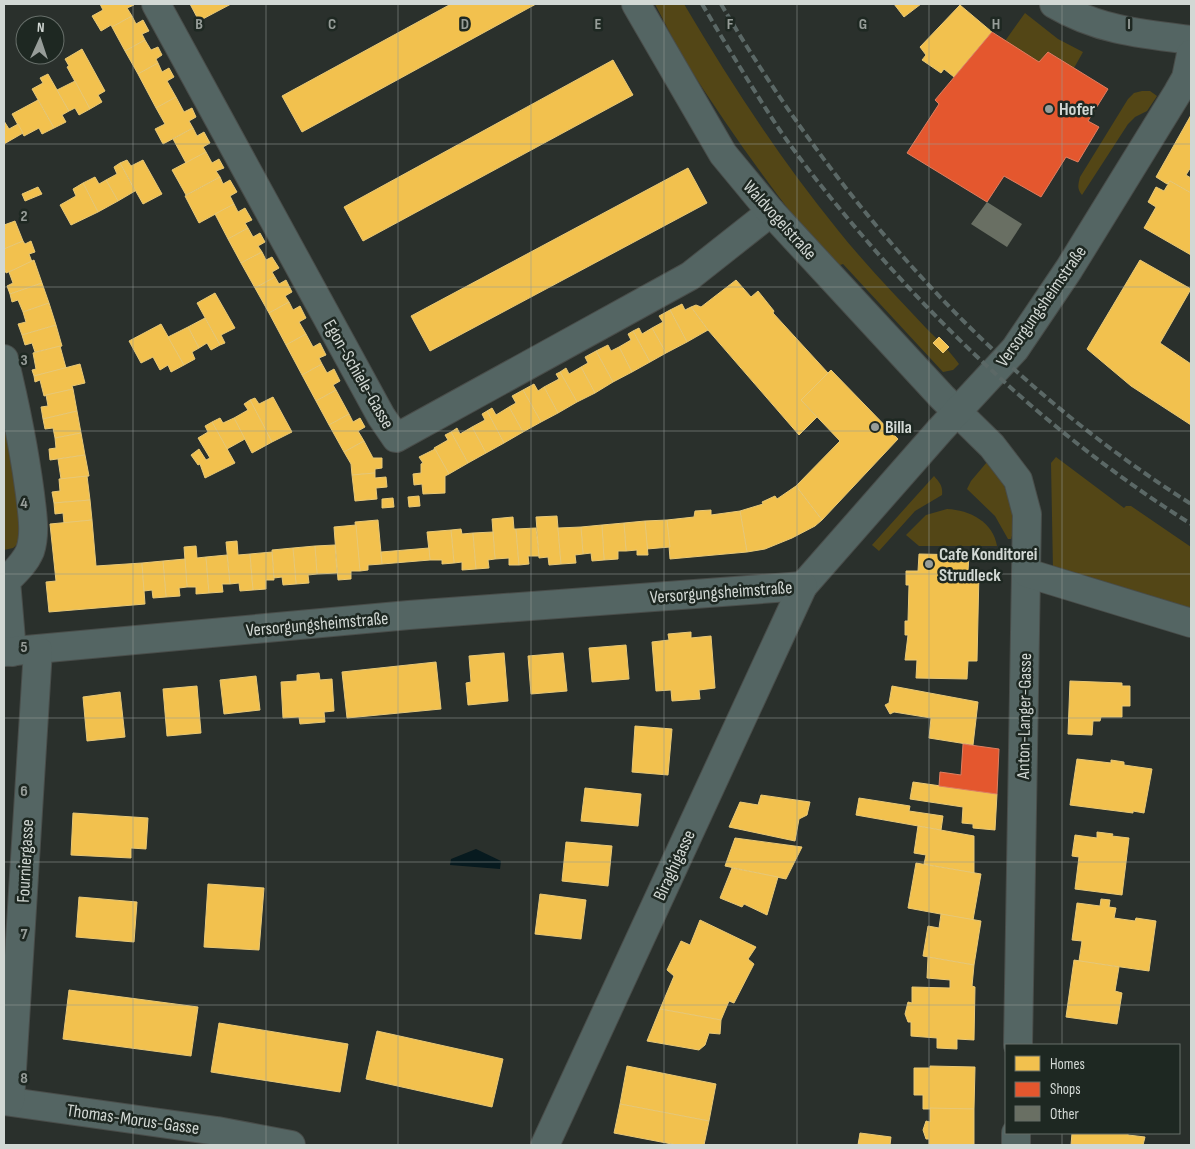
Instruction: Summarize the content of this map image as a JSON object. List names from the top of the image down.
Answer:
{
  "streets": {
    "street": [
      "Waldvogelstraße",
      "Versorgungsheimstraße",
      "Egon-Schiele-Gasse",
      "Anton-Langer-Gasse",
      "Fourniergasse",
      "Biraghigasse",
      "Thomas-Morus-Gasse"
    ]
  },
  "crossings": [
    ["Waldvogelstraße", "Versorgungsheimstraße"],
    ["Waldvogelstraße", "Egon-Schiele-Gasse"],
    ["Waldvogelstraße", "Anton-Langer-Gasse"],
    ["Versorgungsheimstraße", "Anton-Langer-Gasse"],
    ["Versorgungsheimstraße", "Fourniergasse"],
    ["Versorgungsheimstraße", "Biraghigasse"],
    ["Fourniergasse", "Thomas-Morus-Gasse"]
  ],
  "places": ["Hofer", "Billa", "Cafe Konditorei Strudleck"],
  "legend": ["Homes", "Shops", "Other"],
  "north": "top",
  "grid": {
    "columns": [
      "B",
      "C",
      "D",
      "E",
      "F",
      "G",
      "H",
      "I"
    ],
    "rows": [
      "2",
      "3",
      "4",
      "5",
      "6",
      "7",
      "8"
    ]
  }
}
